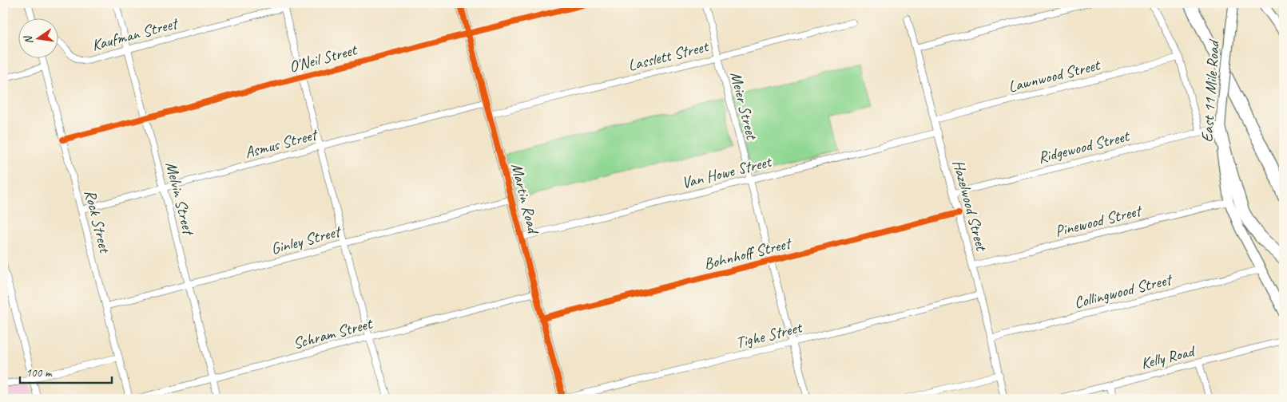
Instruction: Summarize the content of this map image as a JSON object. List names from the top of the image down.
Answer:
{
  "streets": {
    "main road": ["East 11 Mile Road"],
    "street": [
      "Kaufman Street",
      "Lasslett Street",
      "O'Neil Street",
      "Lawnwood Street",
      "Meier Street",
      "Asmus Street",
      "Ridgewood Street",
      "Van Howe Street",
      "Melvin Street",
      "Martin Road",
      "Hazelwood Street",
      "Rock Street",
      "Pinewood Street",
      "Ginley Street",
      "Bohnhoff Street",
      "Collingwood Street",
      "Schram Street",
      "Tighe Street",
      "Kelly Road"
    ]
  },
  "crossings": [
    ["Kaufman Street", "Melvin Street"],
    ["Lasslett Street", "Meier Street"],
    ["Lasslett Street", "Martin Road"],
    ["O'Neil Street", "Melvin Street"],
    ["O'Neil Street", "Martin Road"],
    ["O'Neil Street", "Rock Street"],
    ["Lawnwood Street", "Hazelwood Street"],
    ["East 11 Mile Road", "Ridgewood Street"],
    ["East 11 Mile Road", "Pinewood Street"],
    ["East 11 Mile Road", "Collingwood Street"],
    ["Meier Street", "Van Howe Street"],
    ["Meier Street", "Bohnhoff Street"],
    ["Meier Street", "Tighe Street"],
    ["Asmus Street", "Melvin Street"],
    ["Asmus Street", "Martin Road"],
    ["Asmus Street", "Rock Street"],
    ["Ridgewood Street", "Hazelwood Street"],
    ["Van Howe Street", "Martin Road"],
    ["Van Howe Street", "Hazelwood Street"],
    ["Melvin Street", "Ginley Street"],
    ["Melvin Street", "Schram Street"],
    ["Martin Road", "Ginley Street"],
    ["Martin Road", "Bohnhoff Street"],
    ["Martin Road", "Schram Street"],
    ["Martin Road", "Tighe Street"],
    ["Hazelwood Street", "Pinewood Street"],
    ["Hazelwood Street", "Bohnhoff Street"],
    ["Hazelwood Street", "Collingwood Street"],
    ["Hazelwood Street", "Tighe Street"],
    ["Rock Street", "Ginley Street"]
  ],
  "scale_bar": "100 m",
  "north": "left"
}
